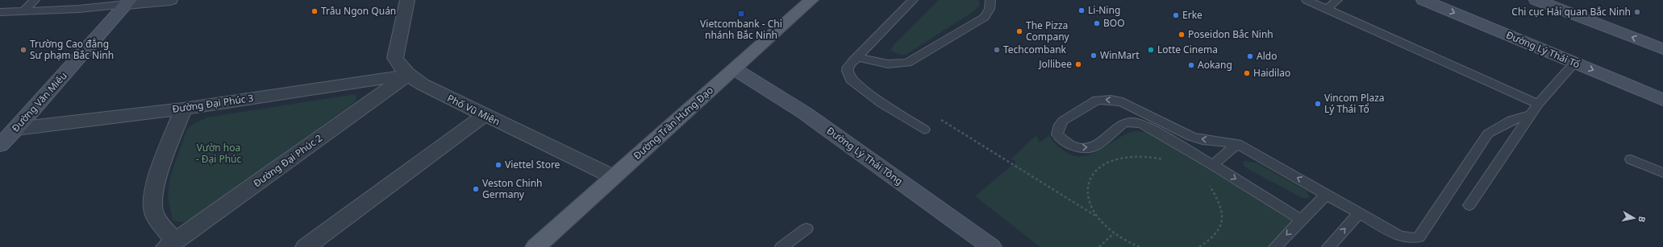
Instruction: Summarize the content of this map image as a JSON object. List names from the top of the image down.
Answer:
{
  "streets": {
    "main road": ["Đường Trần Hưng Đạo"],
    "street": [
      "Đường Lý Thái Tổ",
      "Đường Văn Miếu",
      "Đường Đại Phúc 3",
      "Phố Vũ Miên",
      "Đường Lý Thái Tông",
      "Đường Đại Phúc 2"
    ]
  },
  "crossings": [
    ["Đường Văn Miếu", "Đường Đại Phúc 3"],
    ["Đường Đại Phúc 3", "Phố Vũ Miên"],
    ["Đường Đại Phúc 3", "Đường Đại Phúc 2"],
    ["Phố Vũ Miên", "Đường Trần Hưng Đạo"],
    ["Phố Vũ Miên", "Đường Đại Phúc 2"],
    ["Đường Trần Hưng Đạo", "Đường Lý Thái Tông"]
  ],
  "parks": ["Vườn hoa - Đại Phúc"],
  "places": {
    "other": [
      "Li-Ning",
      "Trâu Ngon Quán",
      "Chi cục Hải quan Bắc Ninh",
      "Erke",
      "BOO",
      "The Pizza Company",
      "Poseidon Bắc Ninh",
      "Trường Cao đẳng Sư phạm Bắc Ninh",
      "Techcombank",
      "Lotte Cinema",
      "WinMart",
      "Aldo",
      "Jollibee",
      "Aokang",
      "Haidilao",
      "Vincom Plaza Lý Thái Tổ",
      "Viettel Store",
      "Veston Chinh Germany"
    ],
    "transit": ["Vietcombank - Chi nhánh Bắc Ninh"]
  },
  "north": "right"
}
